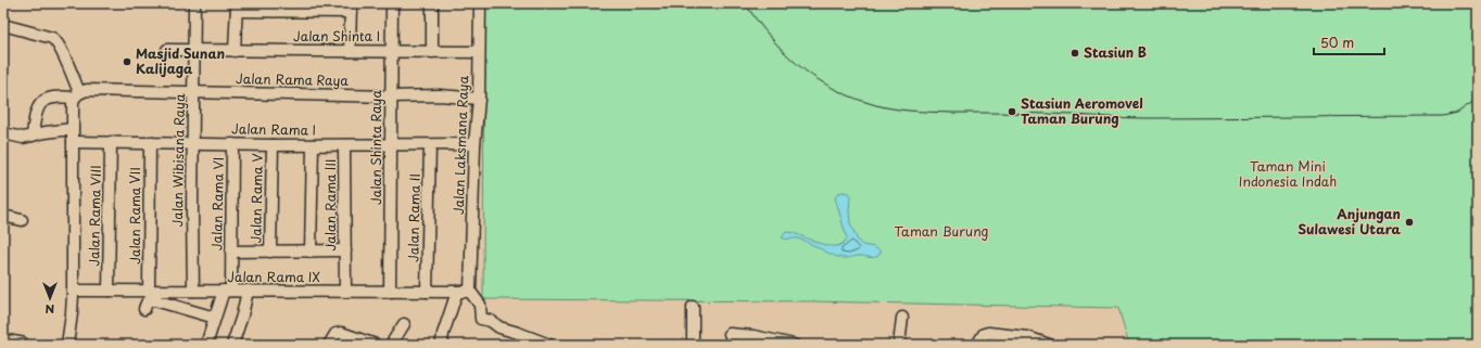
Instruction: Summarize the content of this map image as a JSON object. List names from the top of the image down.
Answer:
{
  "streets": {
    "street": [
      "Jalan Shinta I",
      "Jalan Rama Raya",
      "Jalan Rama I",
      "Jalan Laksmana Raya",
      "Jalan Shinta Raya",
      "Jalan Wibisana Raya",
      "Jalan Rama V",
      "Jalan Rama VI",
      "Jalan Rama III",
      "Jalan Rama VIII",
      "Jalan Rama VII",
      "Jalan Rama II",
      "Jalan Rama IX"
    ]
  },
  "crossings": [
    ["Jalan Shinta I", "Jalan Laksmana Raya"],
    ["Jalan Shinta I", "Jalan Shinta Raya"],
    ["Jalan Shinta I", "Jalan Wibisana Raya"],
    ["Jalan Rama Raya", "Jalan Laksmana Raya"],
    ["Jalan Rama Raya", "Jalan Shinta Raya"],
    ["Jalan Rama Raya", "Jalan Wibisana Raya"],
    ["Jalan Rama I", "Jalan Laksmana Raya"],
    ["Jalan Rama I", "Jalan Shinta Raya"],
    ["Jalan Rama I", "Jalan Wibisana Raya"],
    ["Jalan Rama I", "Jalan Rama V"],
    ["Jalan Rama I", "Jalan Rama VI"],
    ["Jalan Rama I", "Jalan Rama III"],
    ["Jalan Rama I", "Jalan Rama VIII"],
    ["Jalan Rama I", "Jalan Rama VII"],
    ["Jalan Rama I", "Jalan Rama II"],
    ["Jalan Laksmana Raya", "Jalan Rama IX"],
    ["Jalan Shinta Raya", "Jalan Rama IX"],
    ["Jalan Wibisana Raya", "Jalan Rama IX"],
    ["Jalan Rama VI", "Jalan Rama IX"],
    ["Jalan Rama III", "Jalan Rama IX"],
    ["Jalan Rama VIII", "Jalan Rama IX"],
    ["Jalan Rama VII", "Jalan Rama IX"],
    ["Jalan Rama II", "Jalan Rama IX"]
  ],
  "parks": ["Taman Mini Indonesia Indah", "Taman Burung"],
  "places": [
    "Stasiun B",
    "Masjid Sunan Kalijaga",
    "Stasiun Aeromovel Taman Burung",
    "Anjungan Sulawesi Utara"
  ],
  "scale_bar": "50 m",
  "north": "bottom"
}
